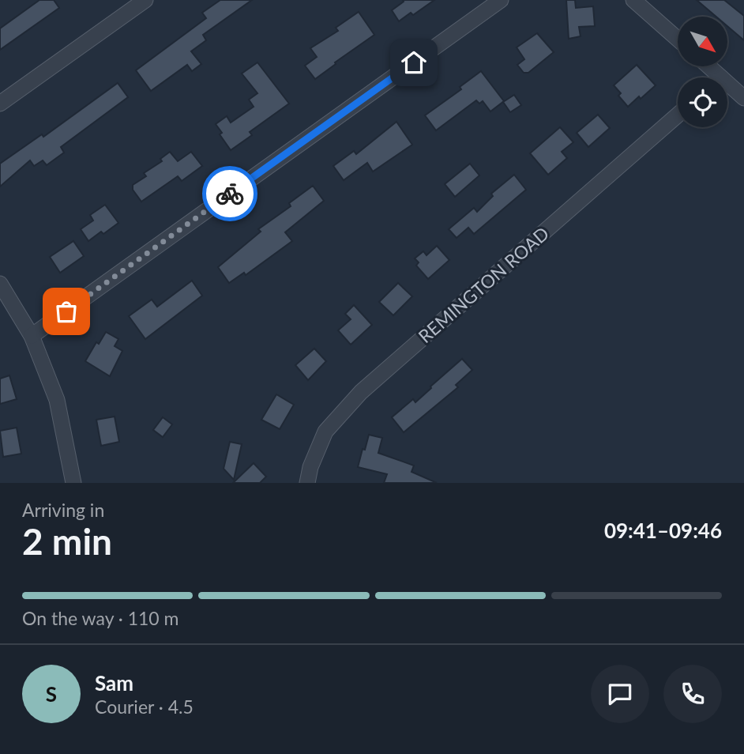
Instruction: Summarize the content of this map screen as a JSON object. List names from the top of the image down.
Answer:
{
  "streets": {
    "street": ["REMINGTON ROAD"]
  },
  "north": "bottom right",
  "page": {
    "heading": ["2 min", "Arriving in", "09:41–09:46"],
    "panel": ["Sam", "Courier · 4.5"],
    "bar": "On the way · 110 m",
    "round": "S"
  }
}
